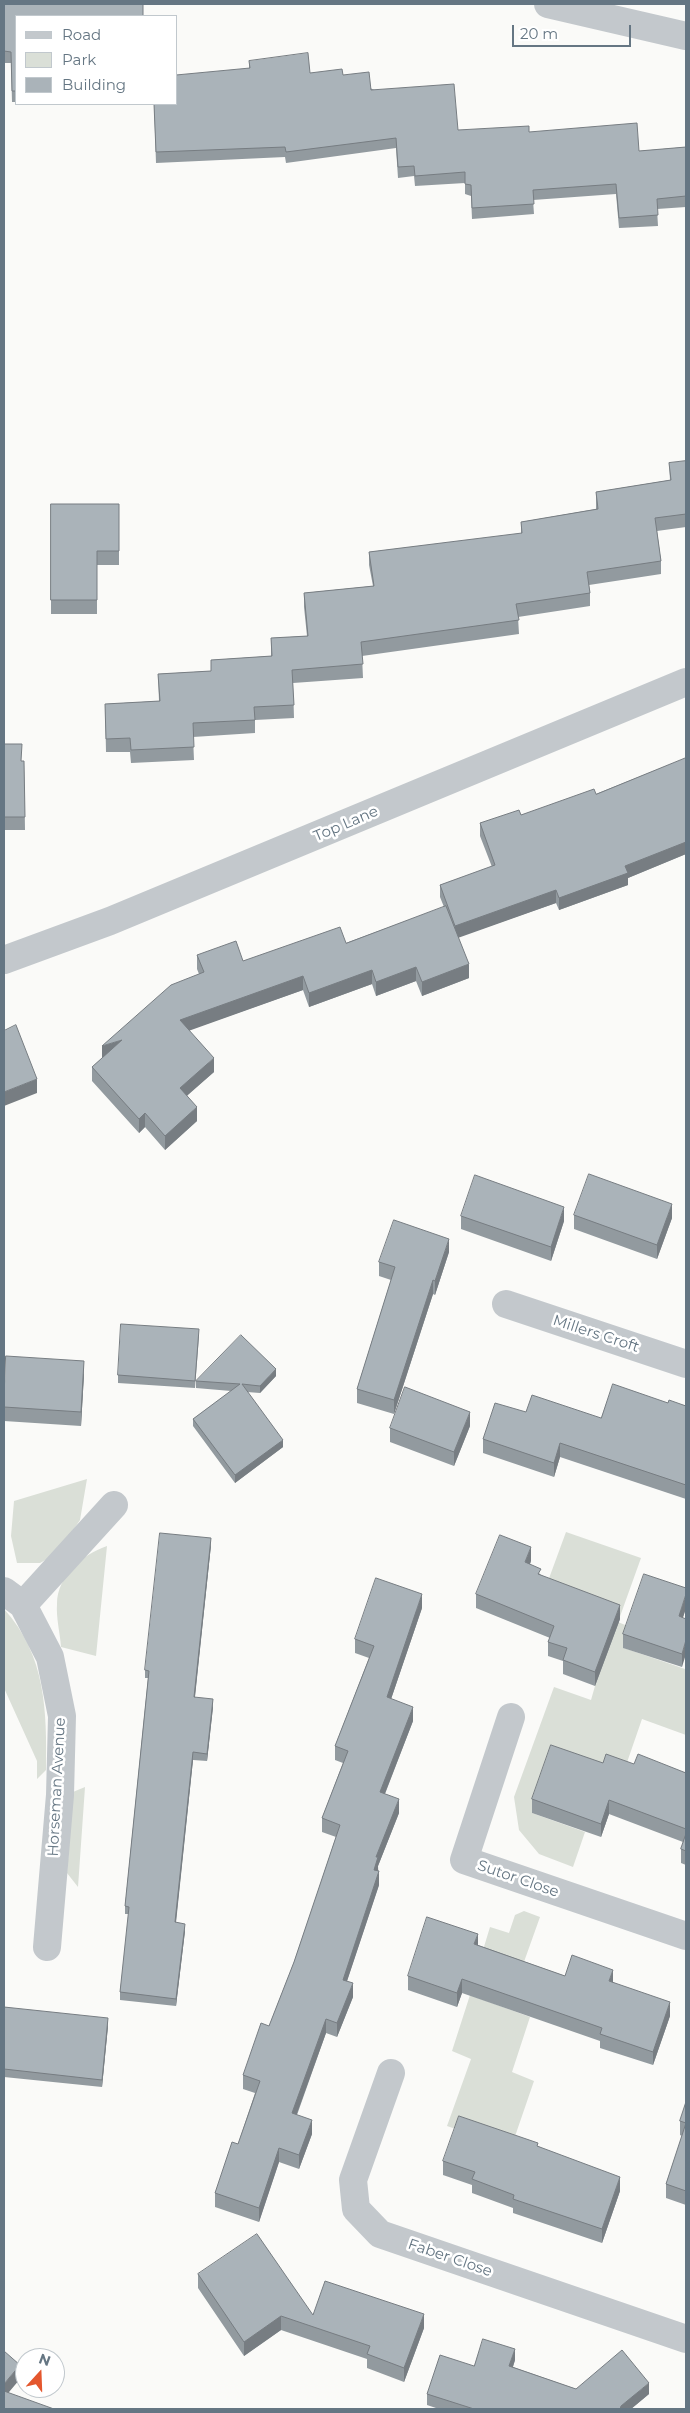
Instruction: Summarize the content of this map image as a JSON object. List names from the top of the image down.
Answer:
{
  "streets": {
    "street": [
      "Top Lane",
      "Millers Croft",
      "Horseman Avenue",
      "Sutor Close",
      "Faber Close"
    ]
  },
  "legend": ["Road", "Park", "Building"],
  "scale_bar": "20 m",
  "north": "top"
}
